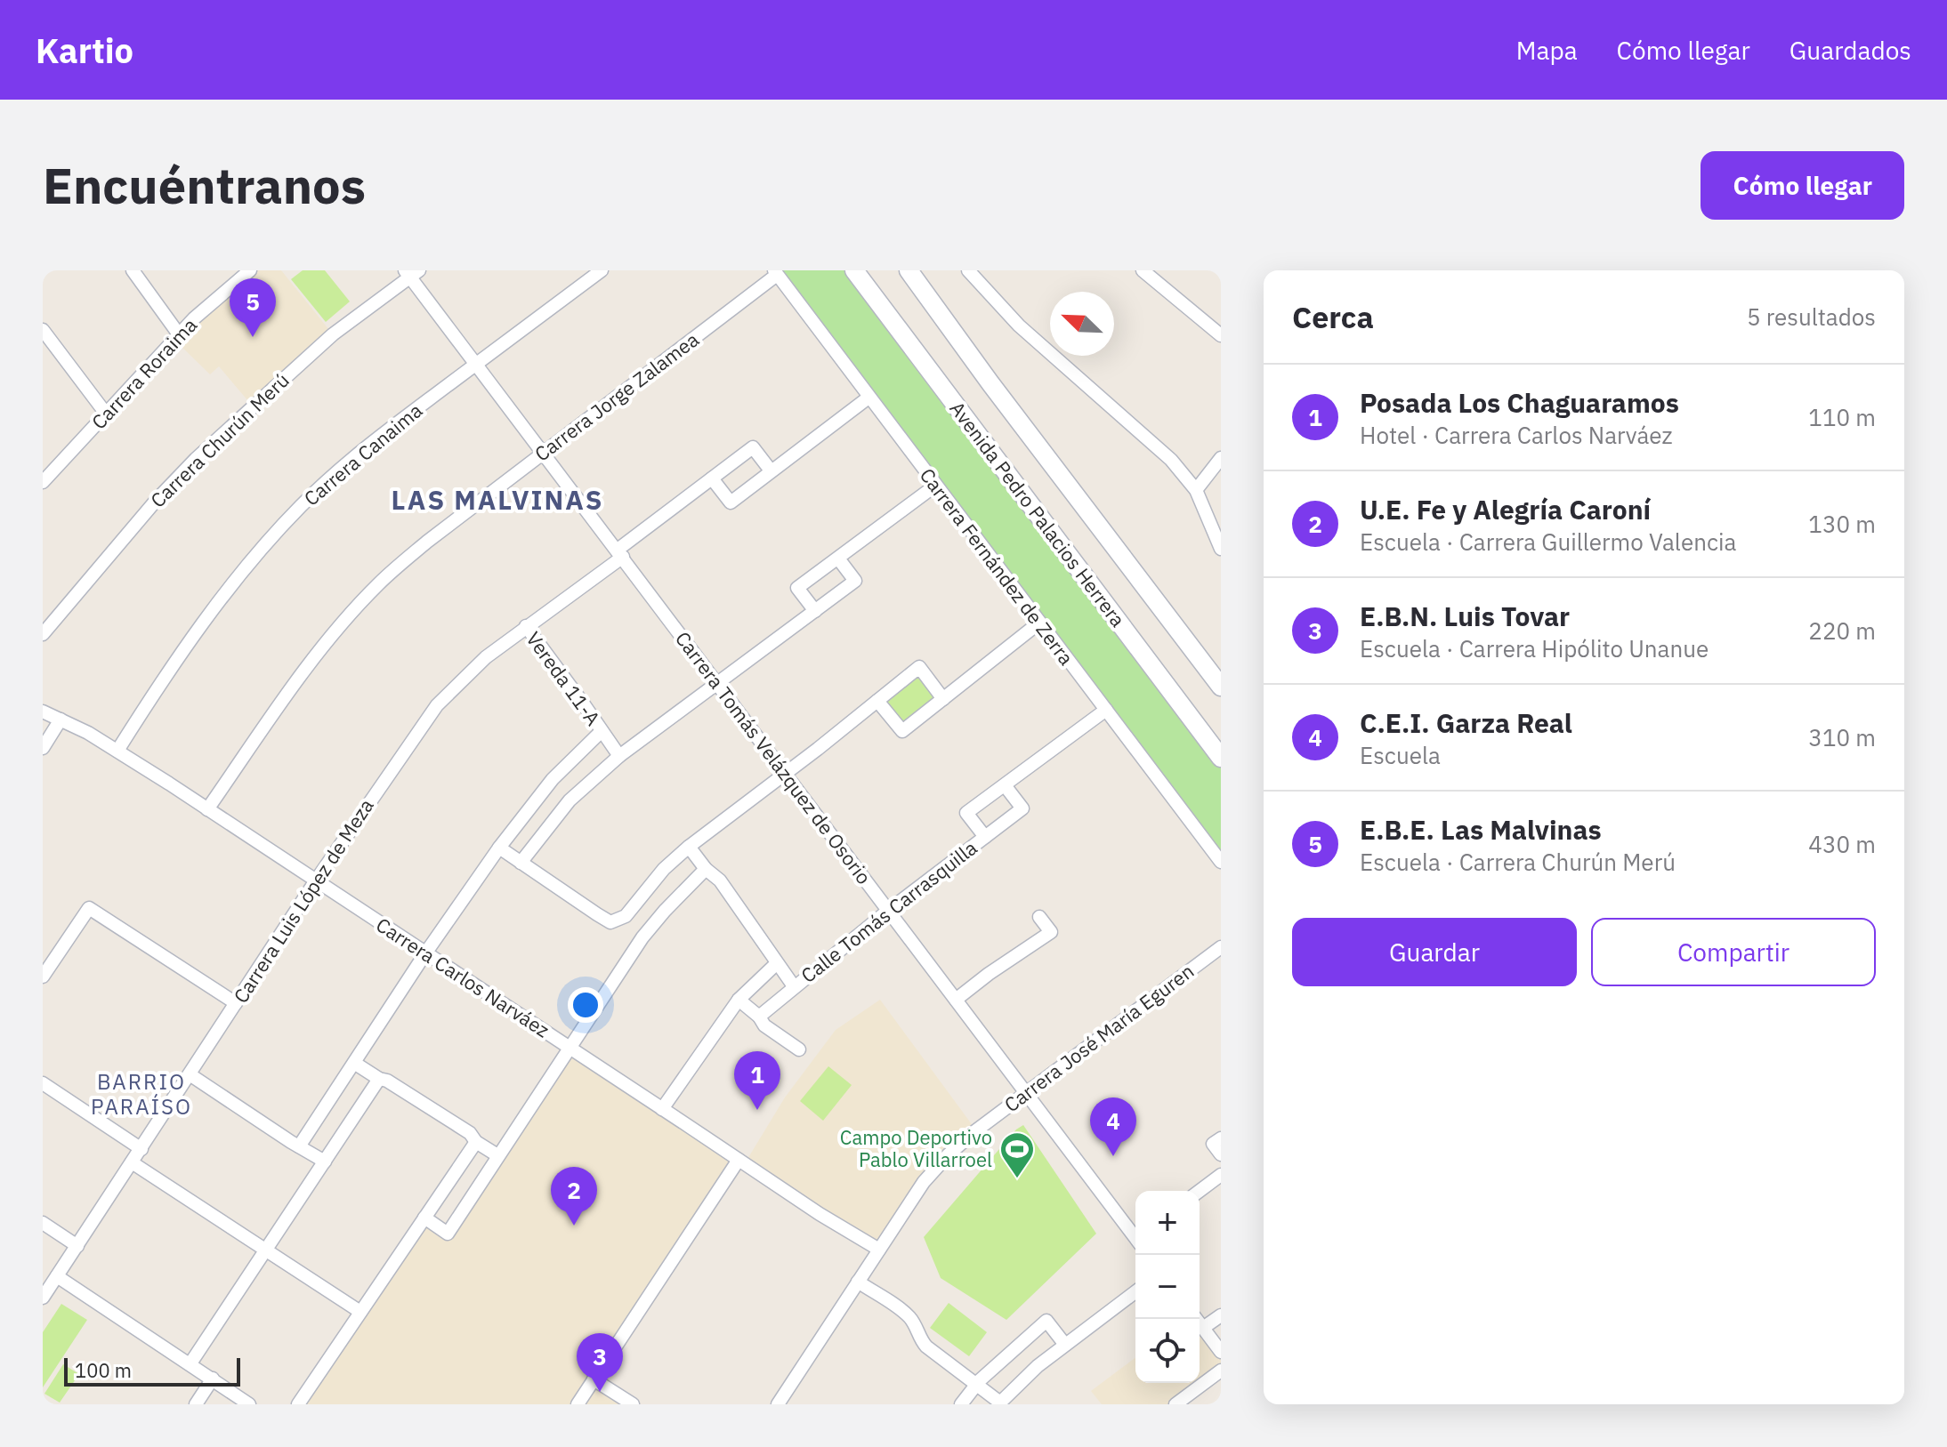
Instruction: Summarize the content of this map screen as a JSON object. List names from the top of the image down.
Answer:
{
  "streets": {
    "main road": ["Avenida Pedro Palacios Herrera"],
    "street": [
      "Carrera Roraima",
      "Carrera Jorge Zalamea",
      "Carrera Churún Merú",
      "Carrera Canaima",
      "Carrera Fernández de Zerra",
      "Vereda 11-A",
      "Carrera Tomás Velázquez de Osorio",
      "Carrera Luis López de Meza",
      "Calle Tomás Carrasquilla",
      "Carrera Carlos Narváez",
      "Carrera José María Eguren"
    ]
  },
  "crossings": [
    ["Carrera Jorge Zalamea", "Carrera Fernández de Zerra"],
    ["Carrera Jorge Zalamea", "Carrera Tomás Velázquez de Osorio"],
    ["Carrera Jorge Zalamea", "Carrera Carlos Narváez"],
    ["Carrera Churún Merú", "Carrera Tomás Velázquez de Osorio"],
    ["Carrera Canaima", "Carrera Tomás Velázquez de Osorio"],
    ["Carrera Canaima", "Carrera Carlos Narváez"],
    ["Carrera Fernández de Zerra", "Calle Tomás Carrasquilla"],
    ["Vereda 11-A", "Carrera Luis López de Meza"],
    ["Carrera Tomás Velázquez de Osorio", "Carrera Luis López de Meza"],
    ["Carrera Tomás Velázquez de Osorio", "Calle Tomás Carrasquilla"],
    ["Carrera Tomás Velázquez de Osorio", "Carrera José María Eguren"],
    ["Carrera Luis López de Meza", "Carrera Carlos Narváez"],
    ["Calle Tomás Carrasquilla", "Carrera Carlos Narváez"],
    ["Carrera Carlos Narváez", "Carrera José María Eguren"]
  ],
  "districts": ["LAS MALVINAS", "BARRIO PARAÍSO"],
  "places": {
    "sports": ["Campo Deportivo Pablo Villarroel"]
  },
  "scale_bar": "100 m",
  "north": "top left",
  "page": {
    "header": "Kartio",
    "nav": ["Mapa", "Cómo llegar", "Guardados"],
    "buttons": [
      "Cómo llegar",
      ["Guardar", "Compartir"]
    ],
    "title": "Encuéntranos",
    "heading": ["Cerca", "5 resultados"],
    "pins": [
      "5",
      "1",
      "4",
      "2",
      "3"
    ],
    "list": [
      {
        "mark": "1",
        "name": "Posada Los Chaguaramos",
        "note": "Hotel · Carrera Carlos Narváez",
        "value": "110 m"
      },
      {
        "mark": "2",
        "name": "U.E. Fe y Alegría Caroní",
        "note": "Escuela · Carrera Guillermo Valencia",
        "value": "130 m"
      },
      {
        "mark": "3",
        "name": "E.B.N. Luis Tovar",
        "note": "Escuela · Carrera Hipólito Unanue",
        "value": "220 m"
      },
      {
        "mark": "4",
        "name": "C.E.I. Garza Real",
        "note": "Escuela",
        "value": "310 m"
      },
      {
        "mark": "5",
        "name": "E.B.E. Las Malvinas",
        "note": "Escuela · Carrera Churún Merú",
        "value": "430 m"
      }
    ],
    "map_buttons": ["+", "−"],
    "scale": "100 m"
  }
}
